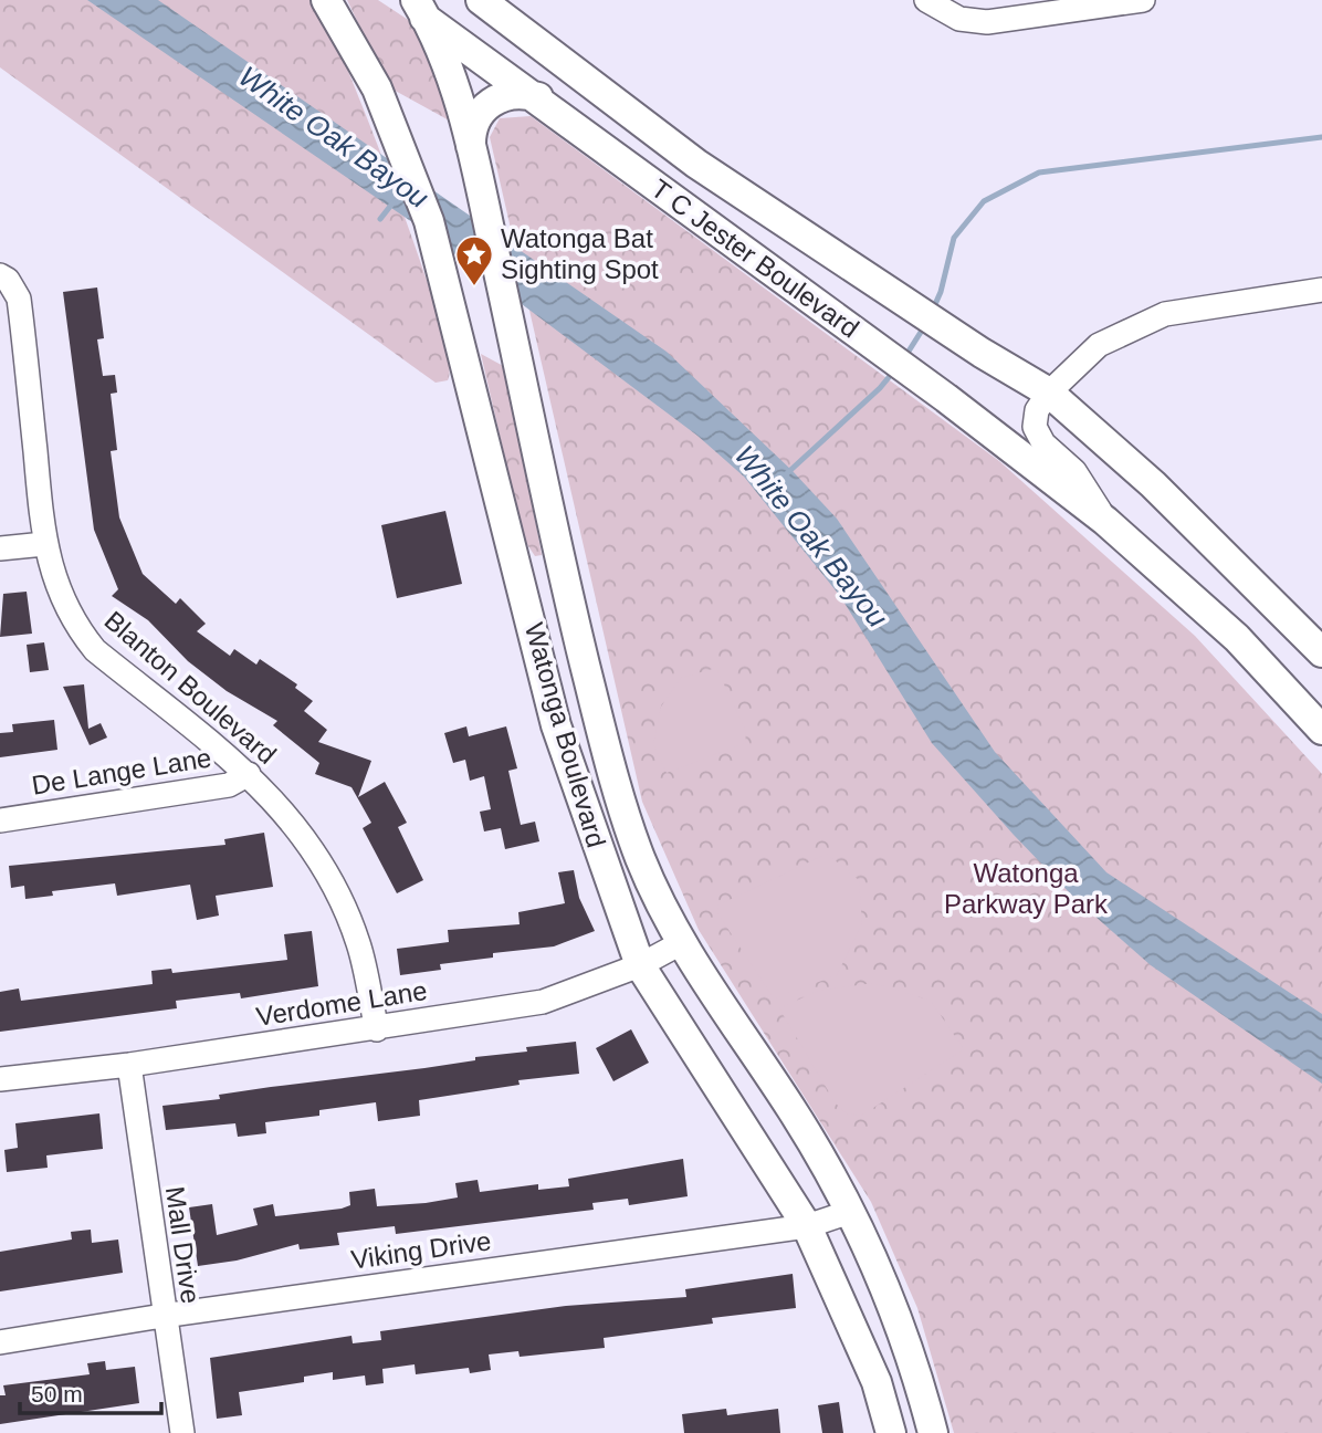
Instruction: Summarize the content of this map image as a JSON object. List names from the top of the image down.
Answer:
{
  "streets": {
    "main road": ["T C Jester Boulevard", "Watonga Boulevard"],
    "street": [
      "Blanton Boulevard",
      "De Lange Lane",
      "Verdome Lane",
      "Mall Drive",
      "Viking Drive"
    ]
  },
  "crossings": [
    ["T C Jester Boulevard", "Watonga Boulevard"],
    ["Blanton Boulevard", "De Lange Lane"],
    ["Blanton Boulevard", "Verdome Lane"],
    ["Watonga Boulevard", "Verdome Lane"],
    ["Watonga Boulevard", "Viking Drive"],
    ["Verdome Lane", "Mall Drive"],
    ["Mall Drive", "Viking Drive"]
  ],
  "water": ["White Oak Bayou"],
  "parks": ["Watonga Parkway Park"],
  "places": {
    "place": ["Watonga Bat Sighting Spot"]
  },
  "scale_bar": "50 m"
}
